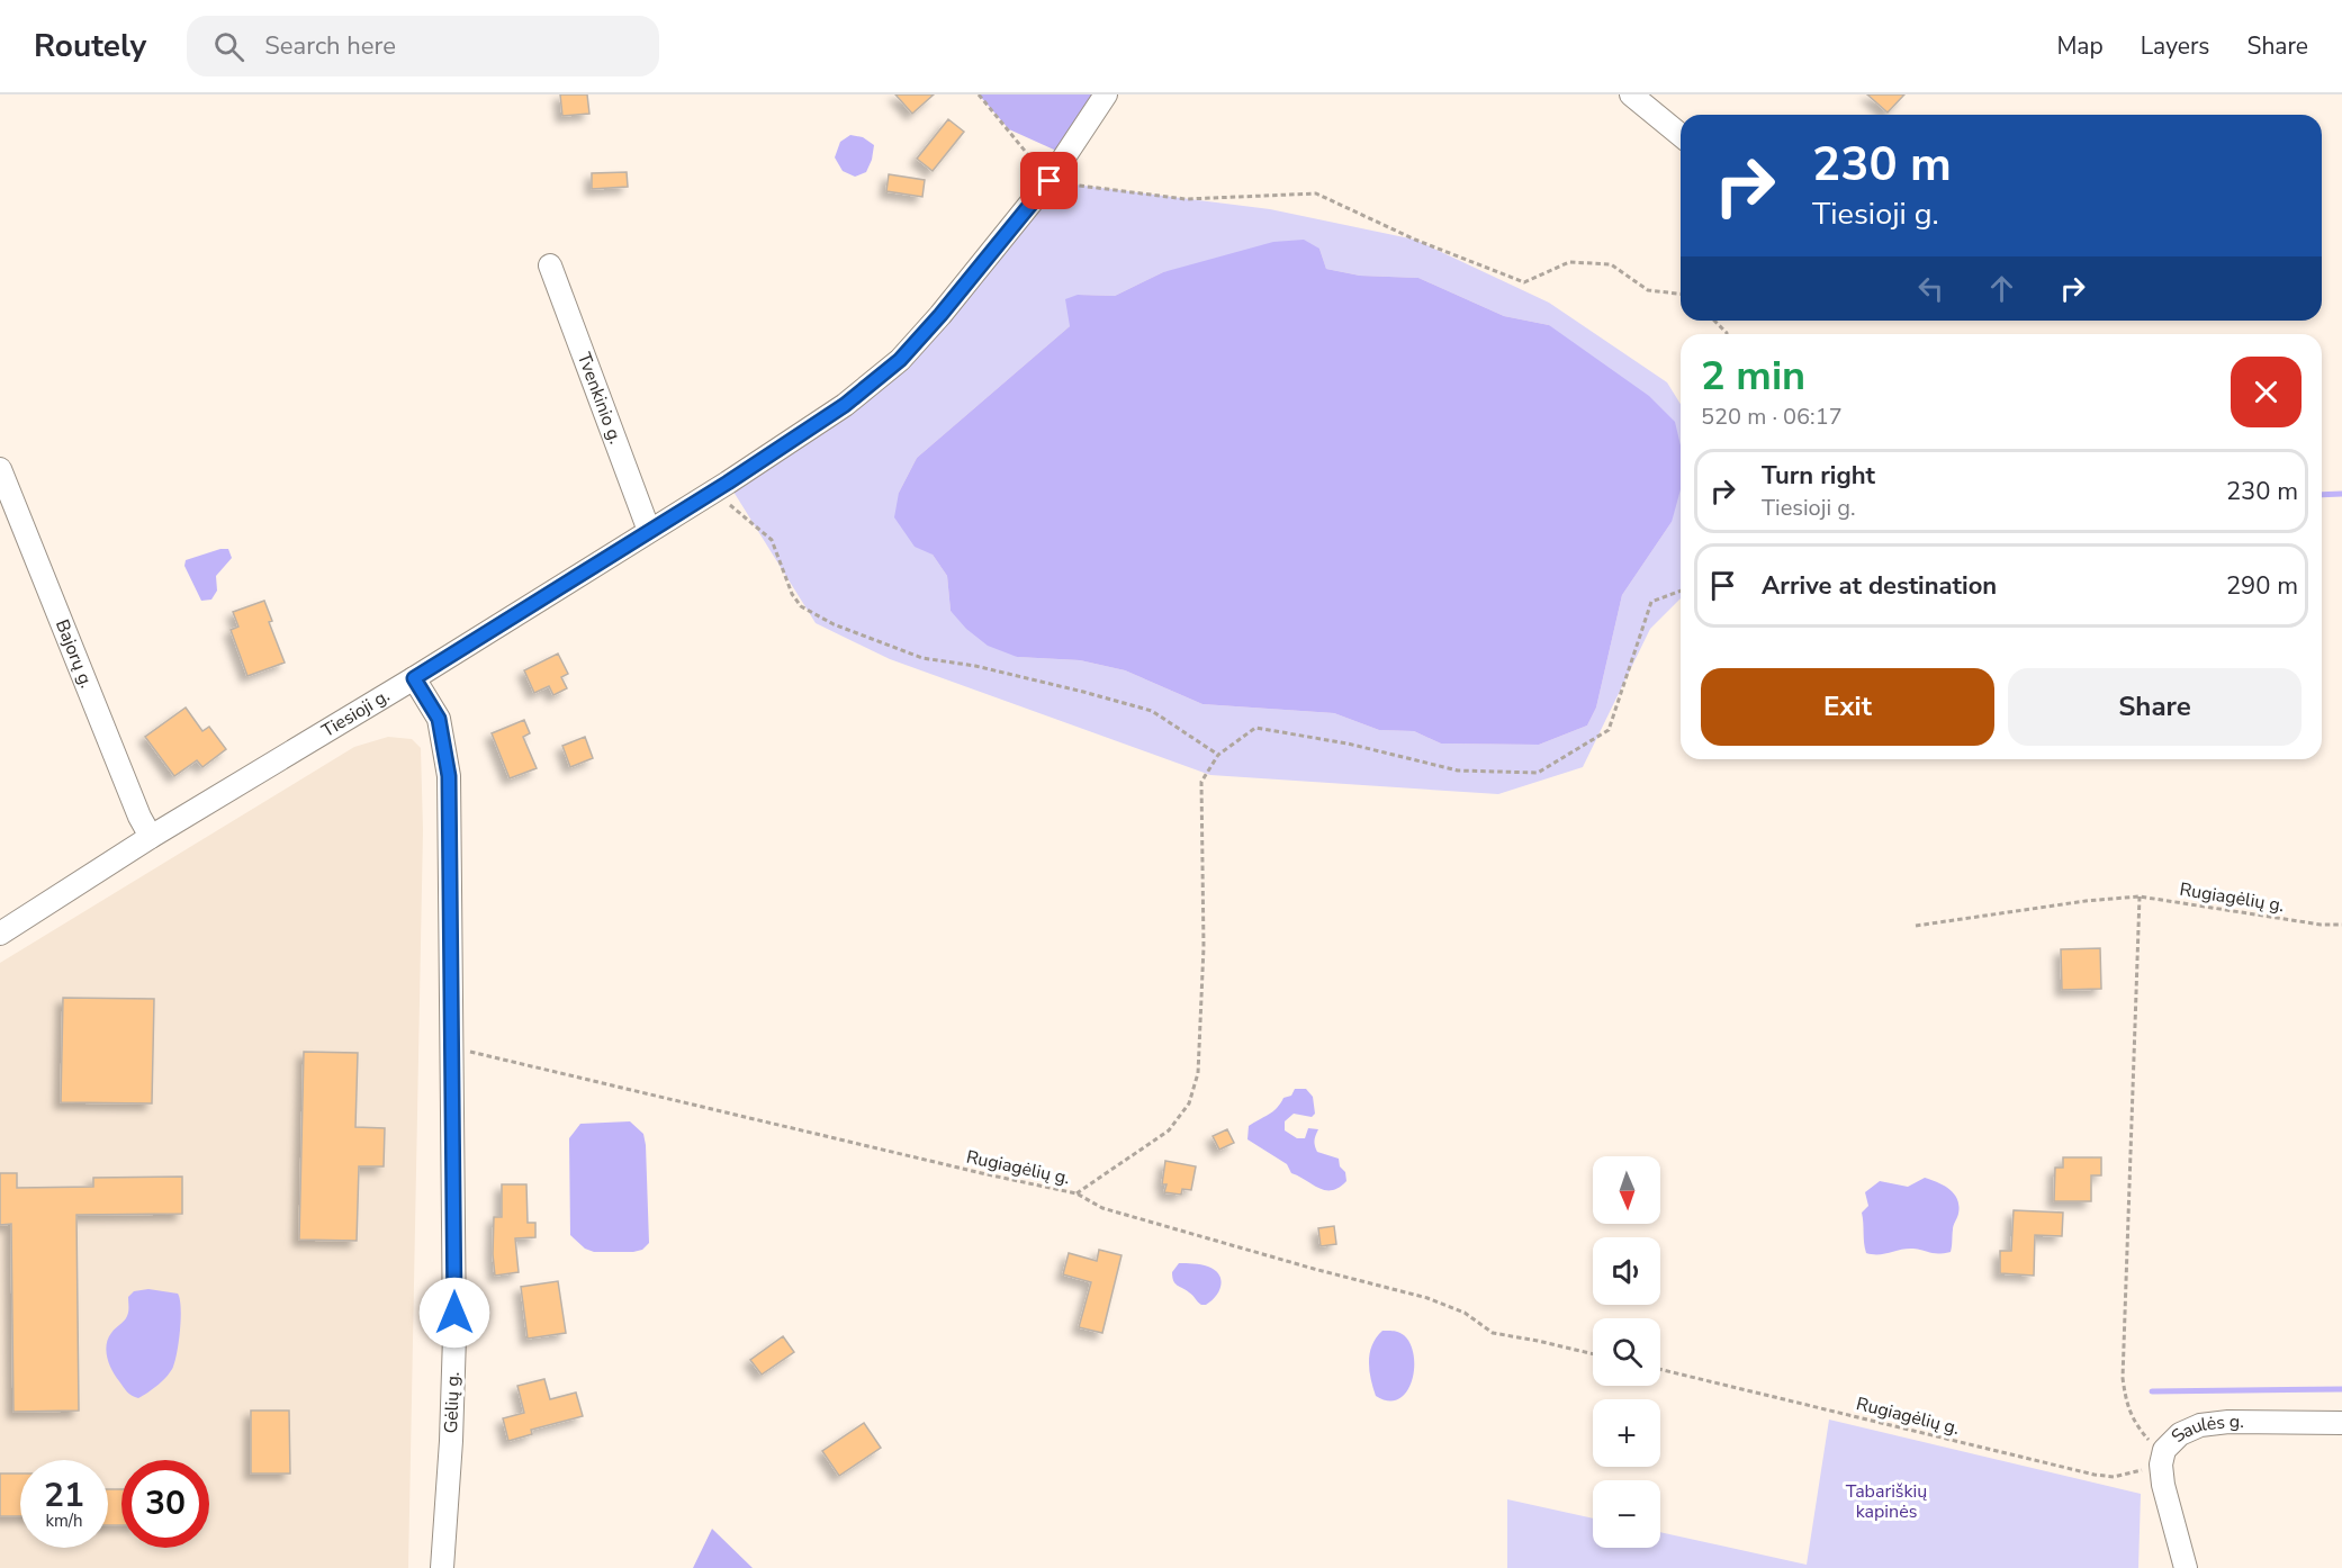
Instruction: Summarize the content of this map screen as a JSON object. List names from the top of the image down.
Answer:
{
  "streets": {
    "street": [
      "Tvenkinio g.",
      "Bajorų g.",
      "Tiesioji g.",
      "Gėlių g.",
      "Saulės g."
    ],
    "path": ["Rugiagėlių g."]
  },
  "crossings": [
    ["Tvenkinio g.", "Tiesioji g."],
    ["Bajorų g.", "Tiesioji g."],
    ["Tiesioji g.", "Gėlių g."],
    ["Rugiagėlių g.", "Gėlių g."],
    ["Rugiagėlių g.", "Saulės g."]
  ],
  "parks": ["Tabariškių kapinės"],
  "north": "bottom",
  "page": {
    "header": "Routely",
    "search": "Search here",
    "nav": ["Map", "Layers", "Share"],
    "turn": ["230 m", "Tiesioji g."],
    "heading": ["2 min", "520 m · 06:17"],
    "list": [
      {
        "name": "Turn right",
        "note": "Tiesioji g.",
        "value": "230 m"
      },
      {
        "name": "Arrive at destination",
        "value": "290 m"
      }
    ],
    "buttons": ["Exit", "Share"],
    "map_buttons": ["+", "−"],
    "speed": "21 km/h",
    "limit": "30"
  }
}
